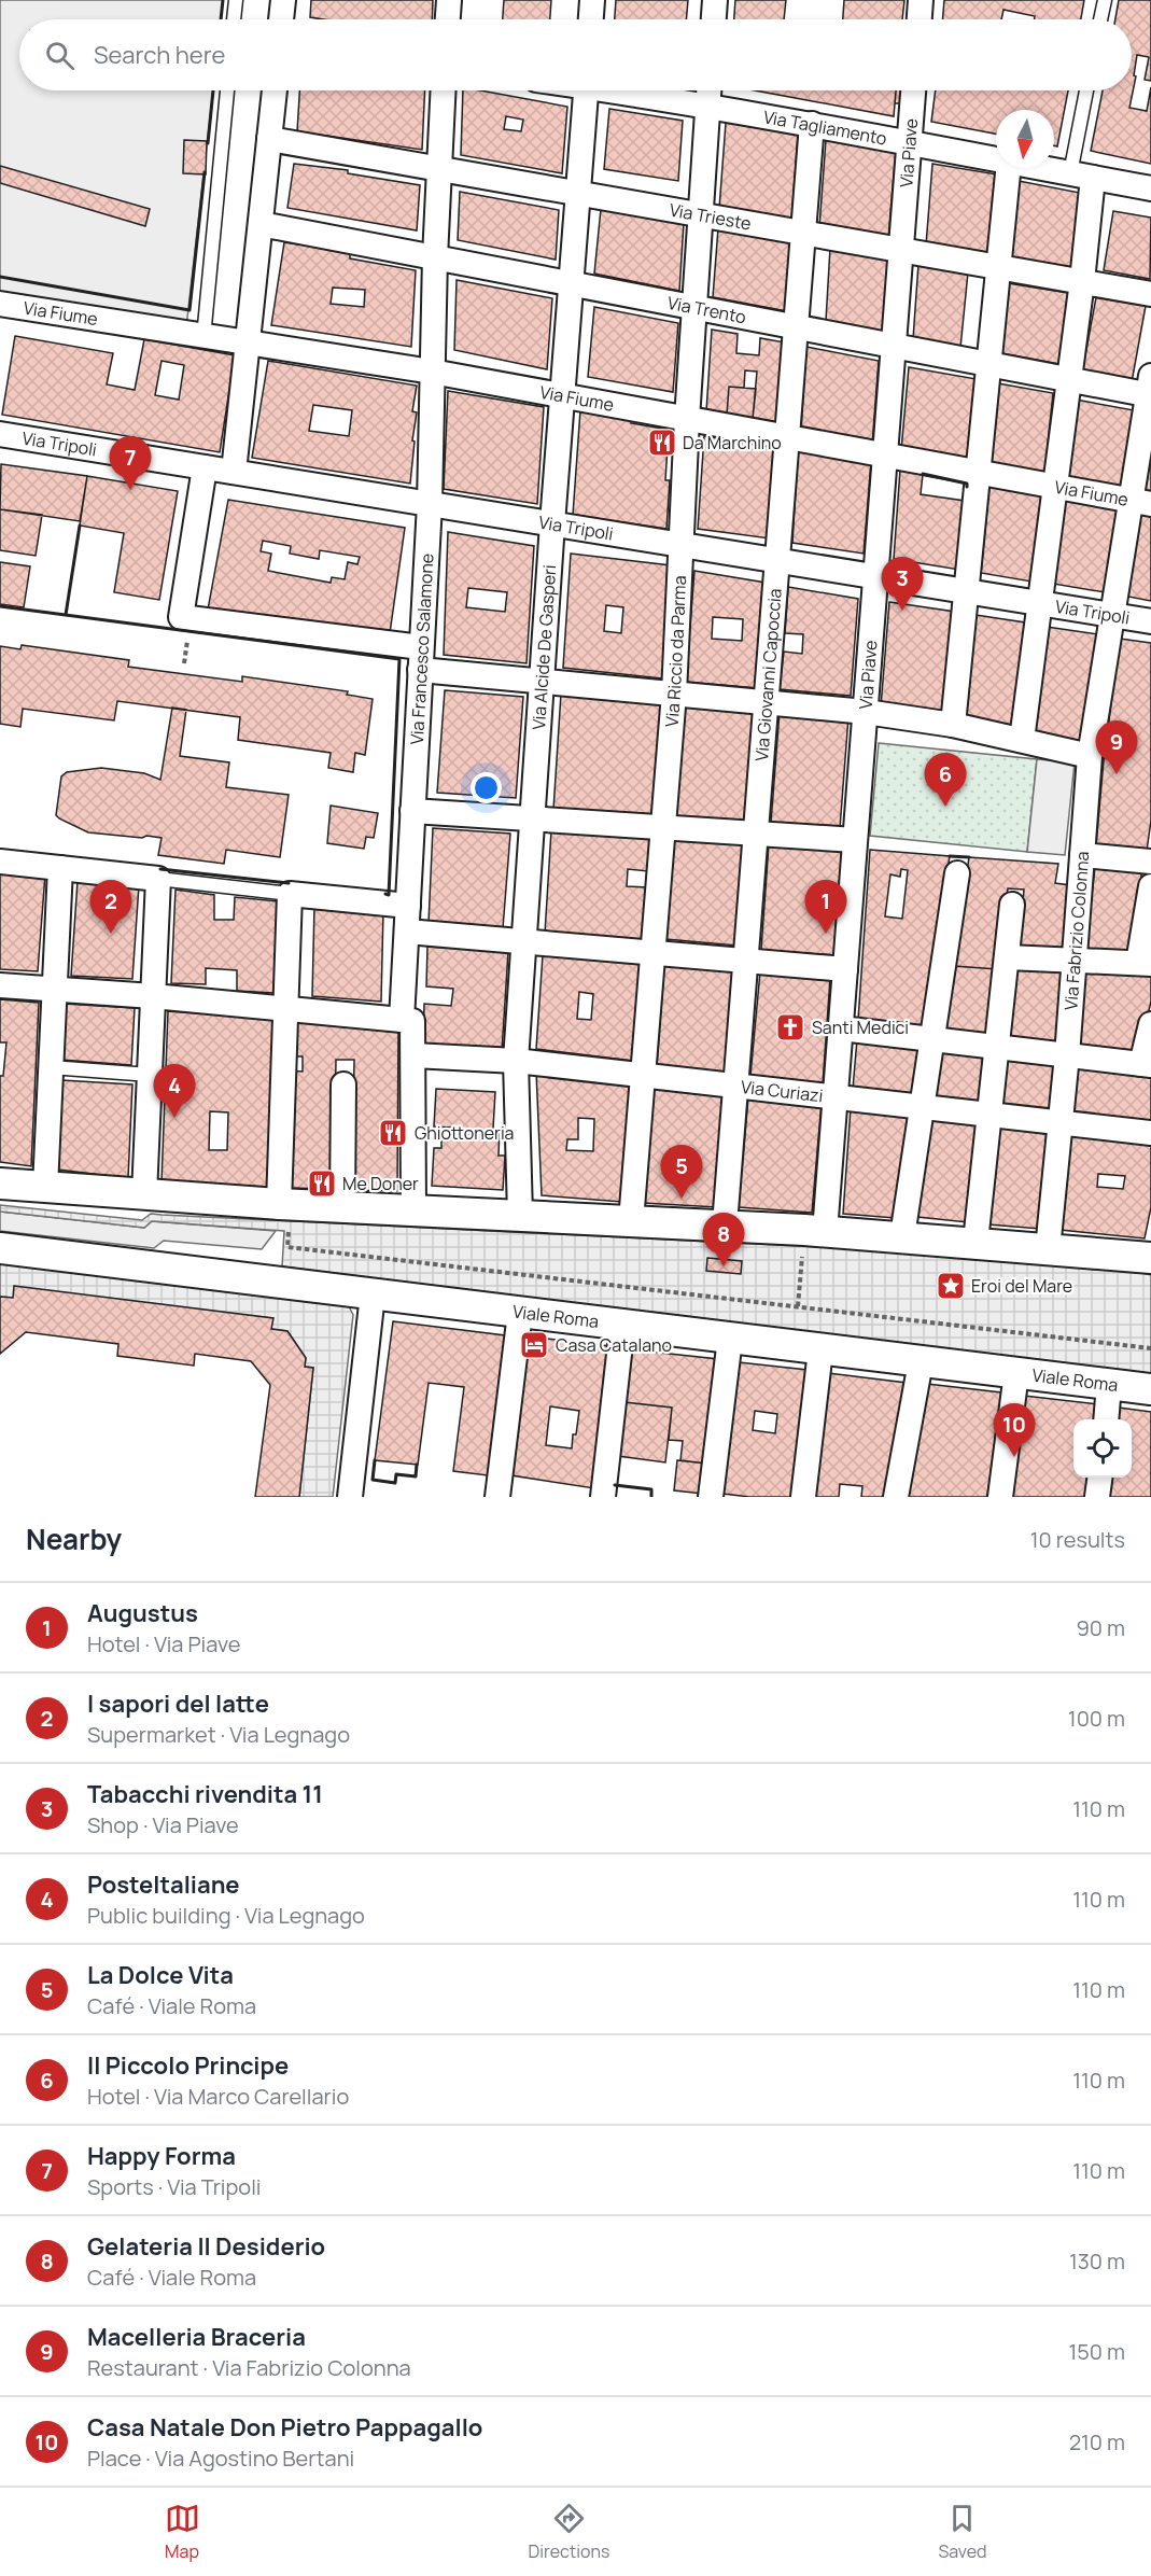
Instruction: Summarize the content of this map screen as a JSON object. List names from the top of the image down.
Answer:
{
  "streets": {
    "street": [
      "Via Tagliamento",
      "Via Piave",
      "Via Trieste",
      "Via Trento",
      "Via Fiume",
      "Via Tripoli",
      "Via Alcide De Gasperi",
      "Via Francesco Salamone",
      "Via Riccio da Parma",
      "Via Giovanni Capoccia",
      "Via Fabrizio Colonna",
      "Via Curiazi",
      "Viale Roma"
    ]
  },
  "crossings": [
    ["Via Tagliamento", "Via Piave"],
    ["Via Tagliamento", "Via Riccio da Parma"],
    ["Via Tagliamento", "Via Giovanni Capoccia"],
    ["Via Piave", "Via Trieste"],
    ["Via Piave", "Via Trento"],
    ["Via Piave", "Via Fiume"],
    ["Via Piave", "Via Tripoli"],
    ["Via Piave", "Via Curiazi"],
    ["Via Trieste", "Via Alcide De Gasperi"],
    ["Via Trieste", "Via Francesco Salamone"],
    ["Via Trieste", "Via Riccio da Parma"],
    ["Via Trieste", "Via Giovanni Capoccia"],
    ["Via Trento", "Via Alcide De Gasperi"],
    ["Via Trento", "Via Francesco Salamone"],
    ["Via Trento", "Via Riccio da Parma"],
    ["Via Trento", "Via Giovanni Capoccia"],
    ["Via Trento", "Via Fabrizio Colonna"],
    ["Via Fiume", "Via Alcide De Gasperi"],
    ["Via Fiume", "Via Francesco Salamone"],
    ["Via Fiume", "Via Riccio da Parma"],
    ["Via Fiume", "Via Giovanni Capoccia"],
    ["Via Fiume", "Via Fabrizio Colonna"],
    ["Via Tripoli", "Via Alcide De Gasperi"],
    ["Via Tripoli", "Via Francesco Salamone"],
    ["Via Tripoli", "Via Riccio da Parma"],
    ["Via Tripoli", "Via Giovanni Capoccia"],
    ["Via Tripoli", "Via Fabrizio Colonna"],
    ["Via Alcide De Gasperi", "Via Curiazi"],
    ["Via Riccio da Parma", "Via Curiazi"],
    ["Via Giovanni Capoccia", "Via Curiazi"],
    ["Via Fabrizio Colonna", "Via Curiazi"]
  ],
  "places": {
    "restaurant": ["Da Marchino", "Ghiottoneria", "Me Doner"],
    "church": ["Santi Medici"],
    "place": ["Eroi del Mare"],
    "hotel": ["Casa Catalano"]
  },
  "north": "bottom",
  "page": {
    "search": "Search here",
    "pins": [
      "7",
      "3",
      "9",
      "6",
      "1",
      "2",
      "4",
      "5",
      "8",
      "10"
    ],
    "heading": ["Nearby", "10 results"],
    "list": [
      {
        "mark": "1",
        "name": "Augustus",
        "note": "Hotel · Via Piave",
        "value": "90 m"
      },
      {
        "mark": "2",
        "name": "I sapori del latte",
        "note": "Supermarket · Via Legnago",
        "value": "100 m"
      },
      {
        "mark": "3",
        "name": "Tabacchi rivendita 11",
        "note": "Shop · Via Piave",
        "value": "110 m"
      },
      {
        "mark": "4",
        "name": "PosteItaliane",
        "note": "Public building · Via Legnago",
        "value": "110 m"
      },
      {
        "mark": "5",
        "name": "La Dolce Vita",
        "note": "Café · Viale Roma",
        "value": "110 m"
      },
      {
        "mark": "6",
        "name": "Il Piccolo Principe",
        "note": "Hotel · Via Marco Carellario",
        "value": "110 m"
      },
      {
        "mark": "7",
        "name": "Happy Forma",
        "note": "Sports · Via Tripoli",
        "value": "110 m"
      },
      {
        "mark": "8",
        "name": "Gelateria Il Desiderio",
        "note": "Café · Viale Roma",
        "value": "130 m"
      },
      {
        "mark": "9",
        "name": "Macelleria Braceria",
        "note": "Restaurant · Via Fabrizio Colonna",
        "value": "150 m"
      },
      {
        "mark": "10",
        "name": "Casa Natale Don Pietro Pappagallo",
        "note": "Place · Via Agostino Bertani",
        "value": "210 m"
      }
    ],
    "nav": ["Map", "Directions", "Saved"]
  }
}
